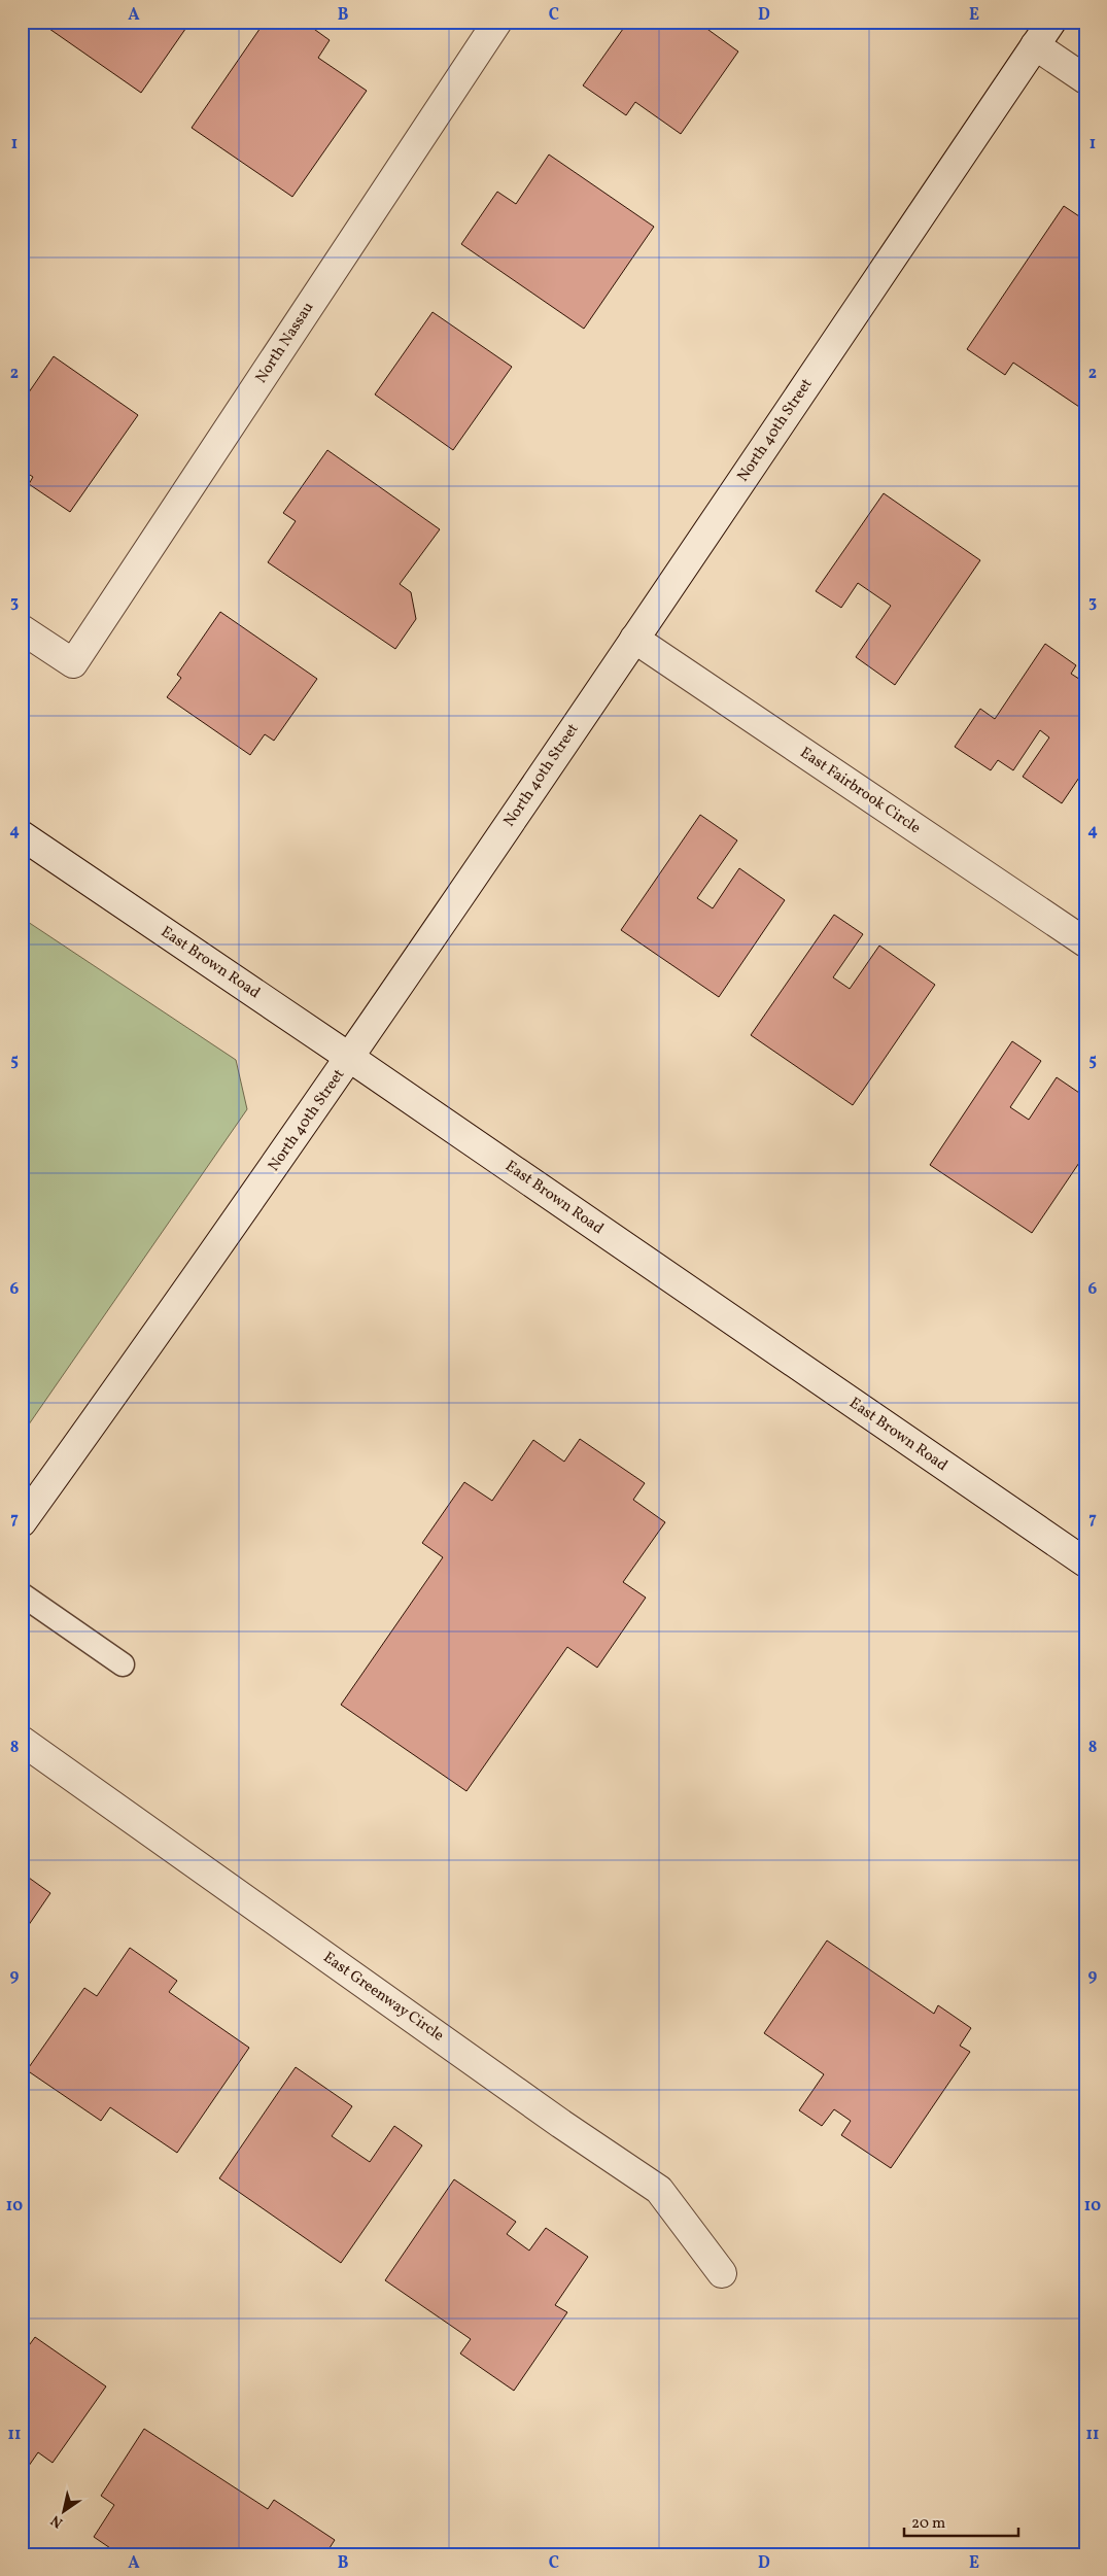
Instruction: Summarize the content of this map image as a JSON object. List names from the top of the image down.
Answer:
{
  "streets": {
    "street": [
      "North Nassau",
      "North 40th Street",
      "East Fairbrook Circle",
      "East Brown Road",
      "East Greenway Circle"
    ]
  },
  "crossings": [
    ["North 40th Street", "East Fairbrook Circle"],
    ["North 40th Street", "East Brown Road"]
  ],
  "scale_bar": "20 m",
  "north": "bottom left",
  "grid": {
    "columns": [
      "A",
      "B",
      "C",
      "D",
      "E"
    ],
    "rows": [
      "1",
      "2",
      "3",
      "4",
      "5",
      "6",
      "7",
      "8",
      "9",
      "10",
      "11"
    ]
  }
}
